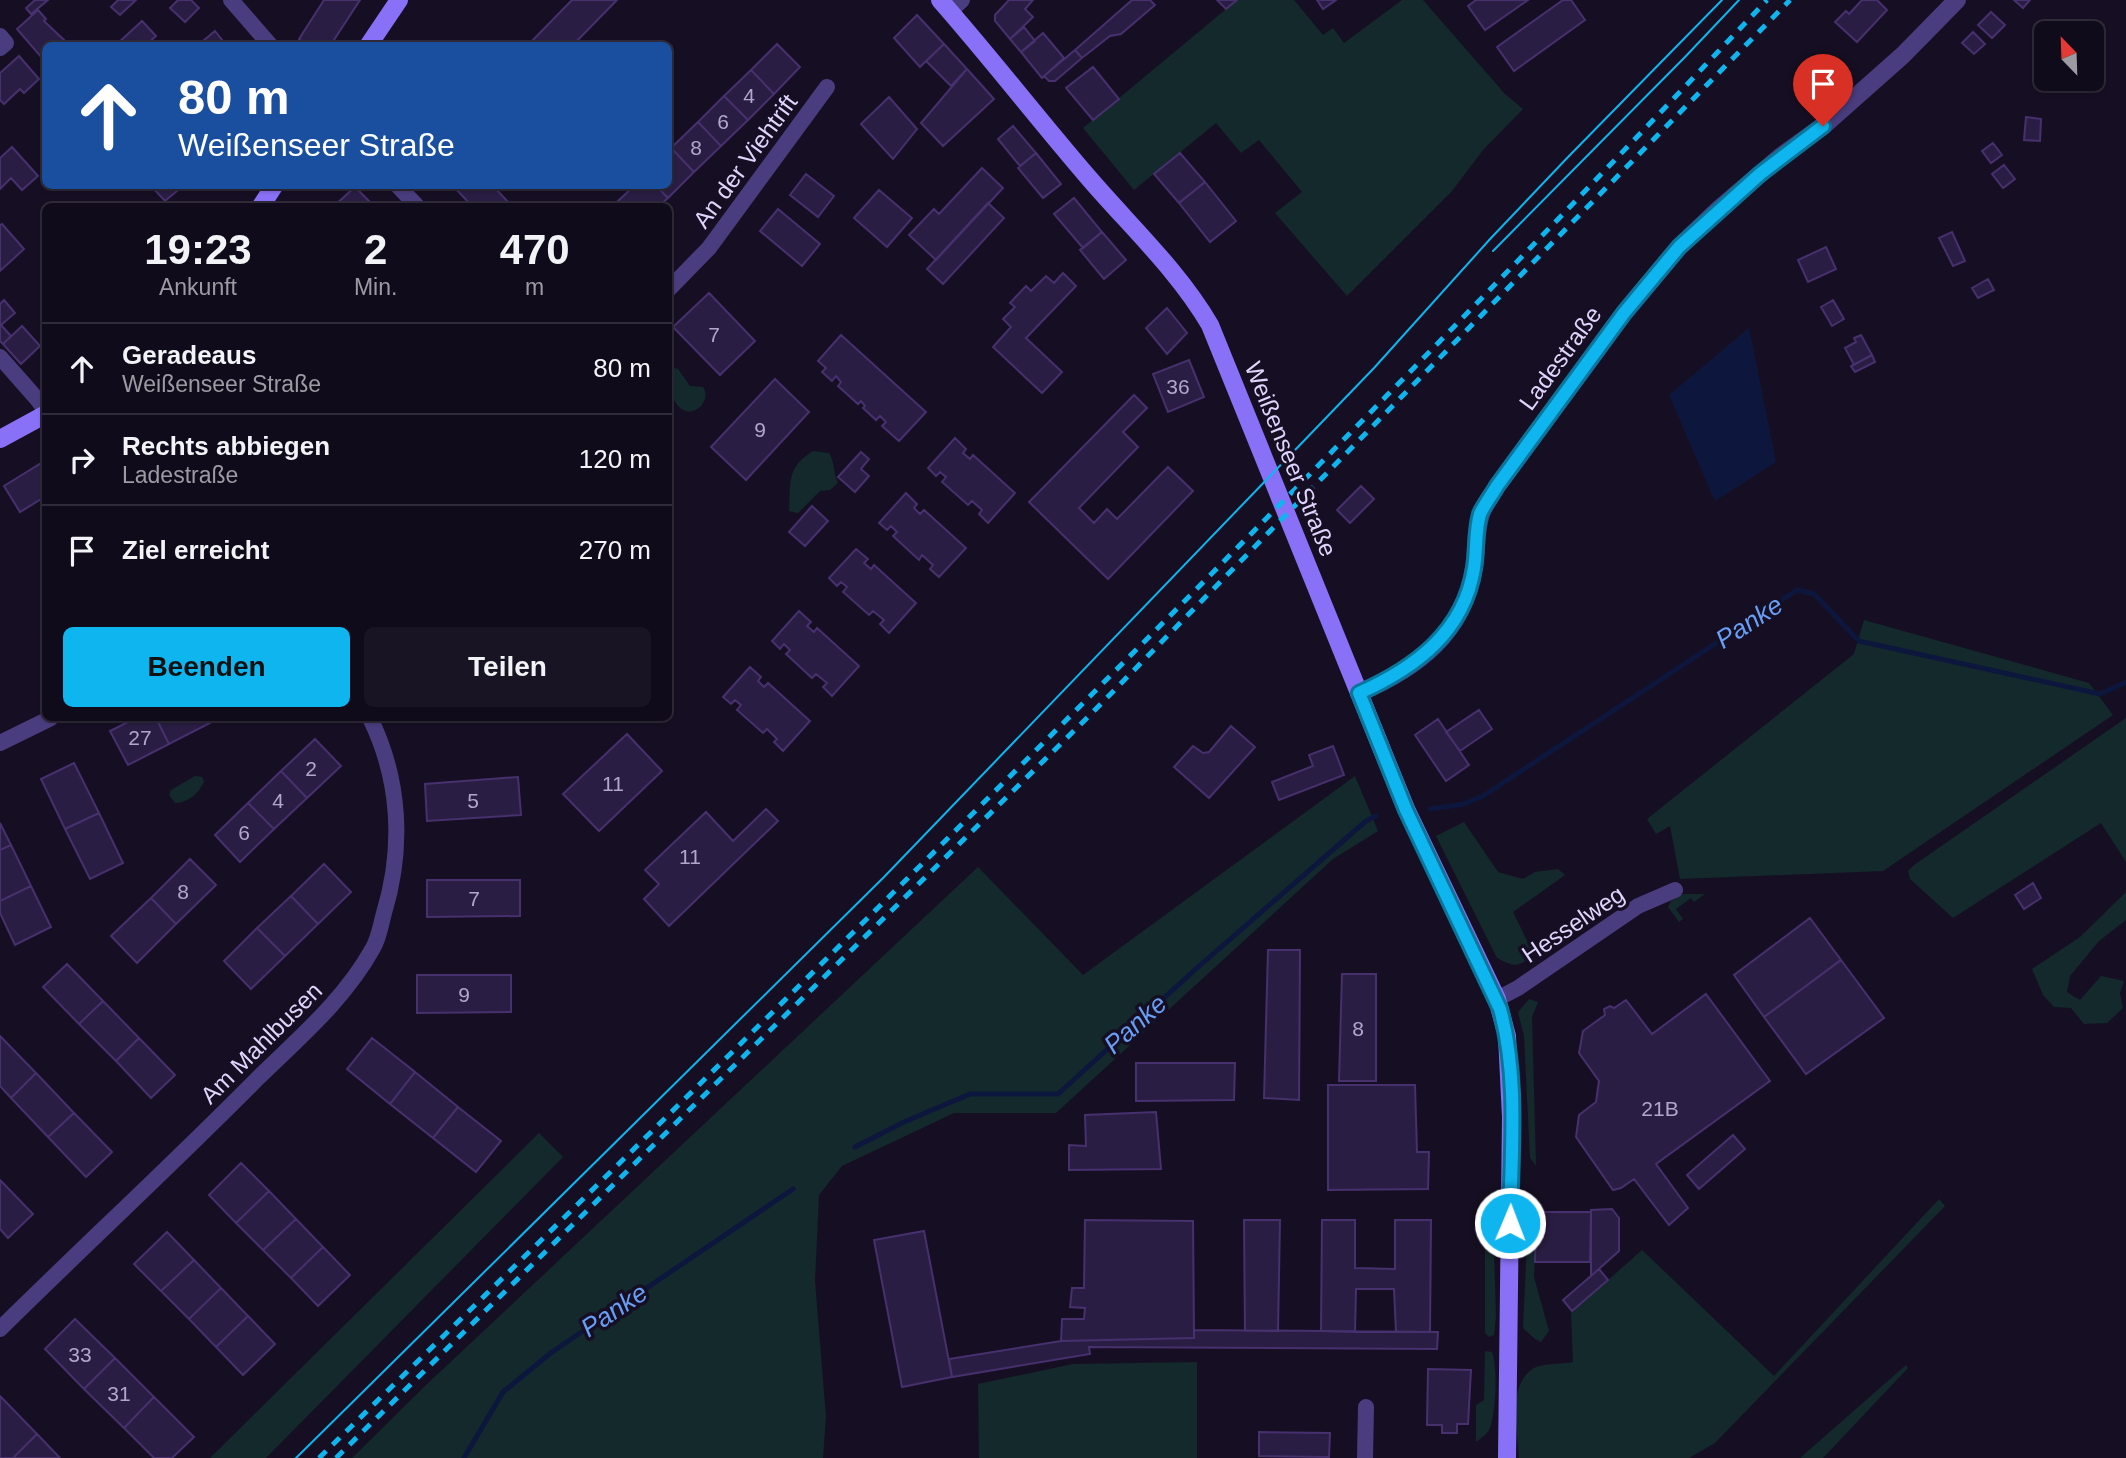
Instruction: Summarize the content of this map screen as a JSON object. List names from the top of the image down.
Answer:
{
  "streets": {
    "main road": ["Weißenseer Straße"],
    "street": [
      "An der Viehtrift",
      "Ladestraße",
      "Hesselweg",
      "Am Mahlbusen"
    ]
  },
  "crossings": [
    ["Ladestraße", "Weißenseer Straße"],
    ["Weißenseer Straße", "Hesselweg"]
  ],
  "water": ["Panke"],
  "house_numbers": [
    "4",
    "6",
    "8",
    "7",
    "36",
    "9",
    "27",
    "2",
    "11",
    "4",
    "5",
    "6",
    "11",
    "8",
    "7",
    "9",
    "8",
    "21B",
    "33",
    "31"
  ],
  "north": "top left",
  "page": {
    "turn": ["80 m", "Weißenseer Straße"],
    "eta": [
      "19:23",
      "Ankunft",
      "2",
      "Min.",
      "470",
      "m"
    ],
    "list": [
      {
        "name": "Geradeaus",
        "note": "Weißenseer Straße",
        "value": "80 m"
      },
      {
        "name": "Rechts abbiegen",
        "note": "Ladestraße",
        "value": "120 m"
      },
      {
        "name": "Ziel erreicht",
        "value": "270 m"
      }
    ],
    "buttons": ["Beenden", "Teilen"]
  }
}
